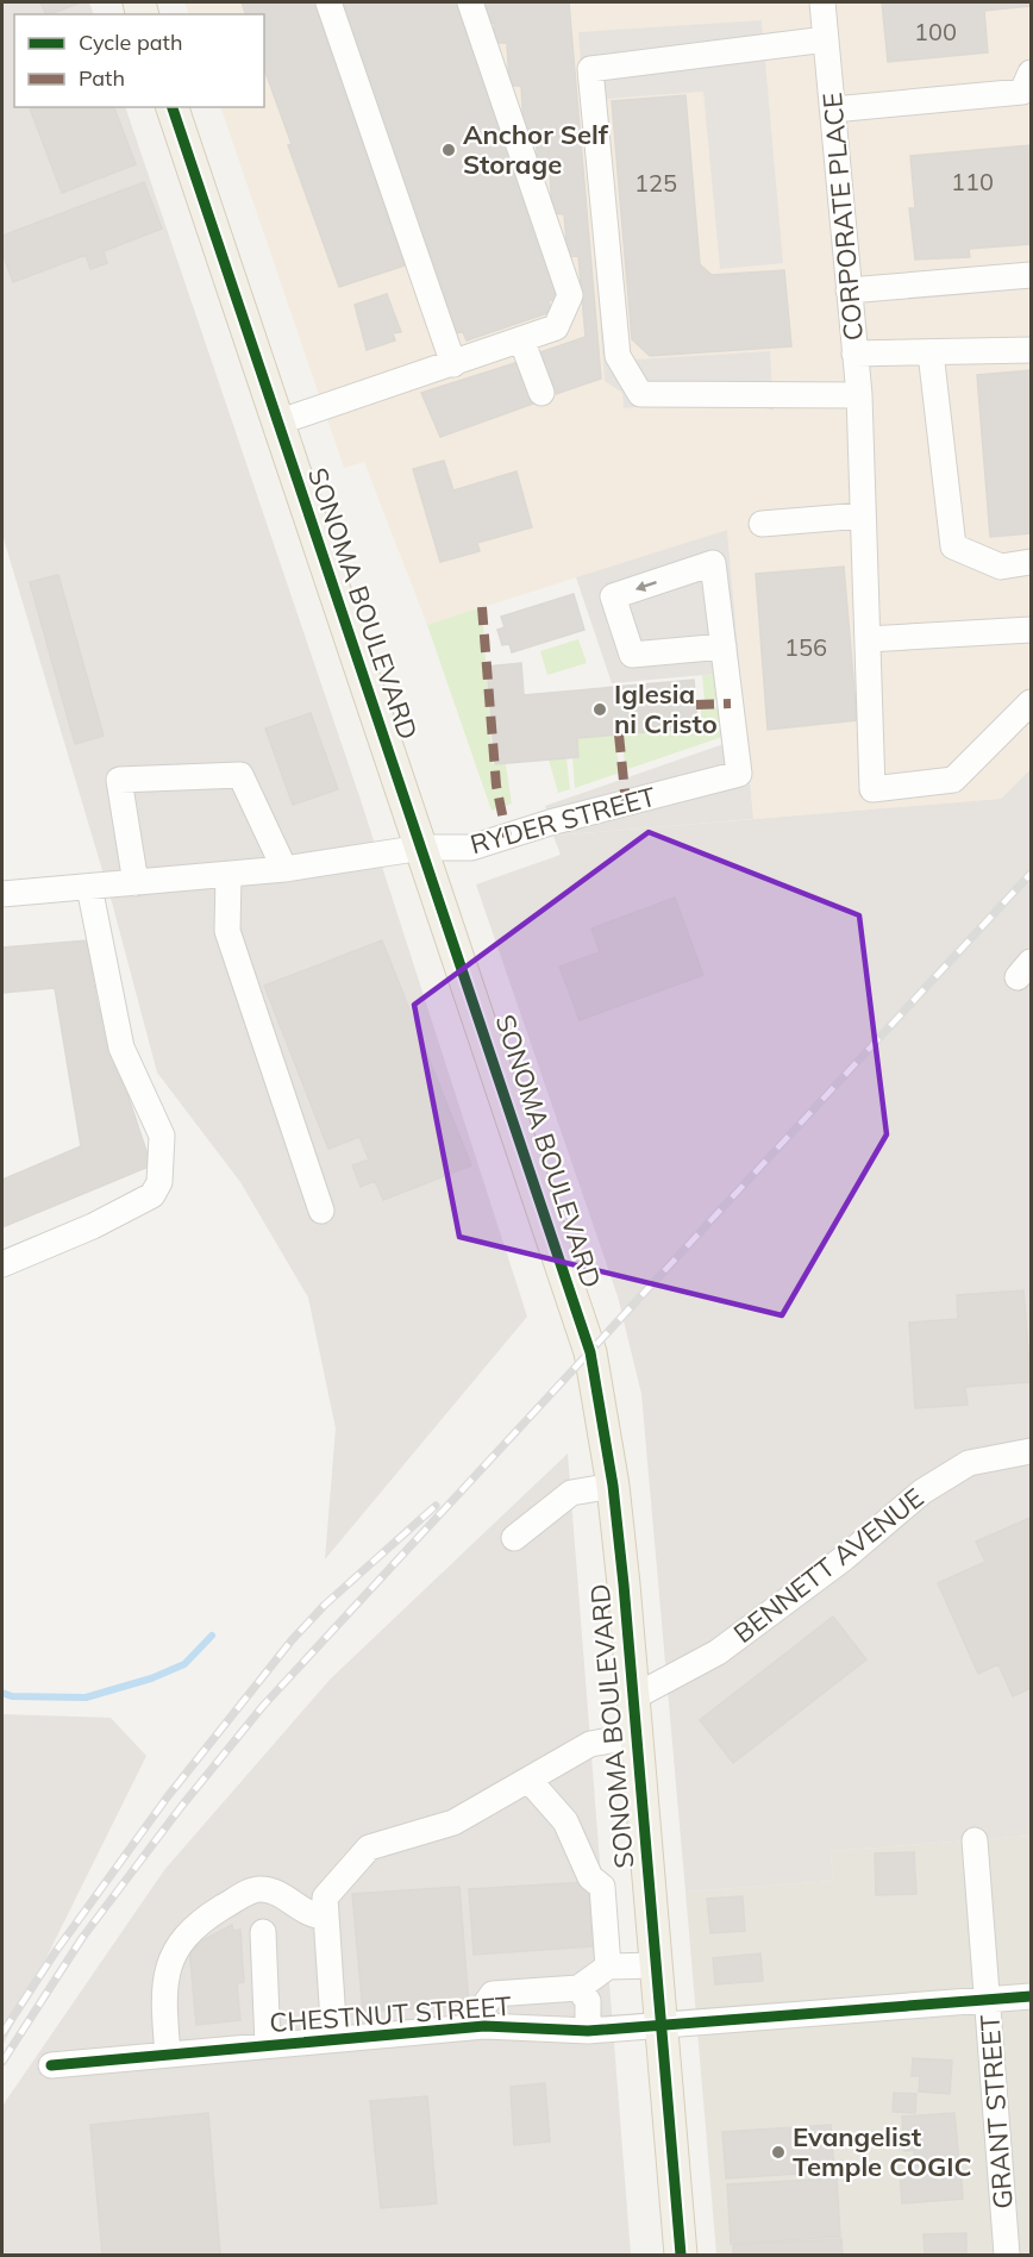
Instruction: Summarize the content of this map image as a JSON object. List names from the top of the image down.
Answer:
{
  "streets": {
    "main road": ["SONOMA BOULEVARD"],
    "street": [
      "CORPORATE PLACE",
      "RYDER STREET",
      "BENNETT AVENUE",
      "CHESTNUT STREET",
      "GRANT STREET"
    ]
  },
  "crossings": [
    ["SONOMA BOULEVARD", "RYDER STREET"],
    ["SONOMA BOULEVARD", "BENNETT AVENUE"],
    ["SONOMA BOULEVARD", "CHESTNUT STREET"],
    ["CHESTNUT STREET", "GRANT STREET"]
  ],
  "places": ["Anchor Self Storage", "Iglesia ni Cristo", "Evangelist Temple COGIC"],
  "house_numbers": [
    "100",
    "110",
    "125",
    "156"
  ],
  "legend": ["Cycle path", "Path"]
}
